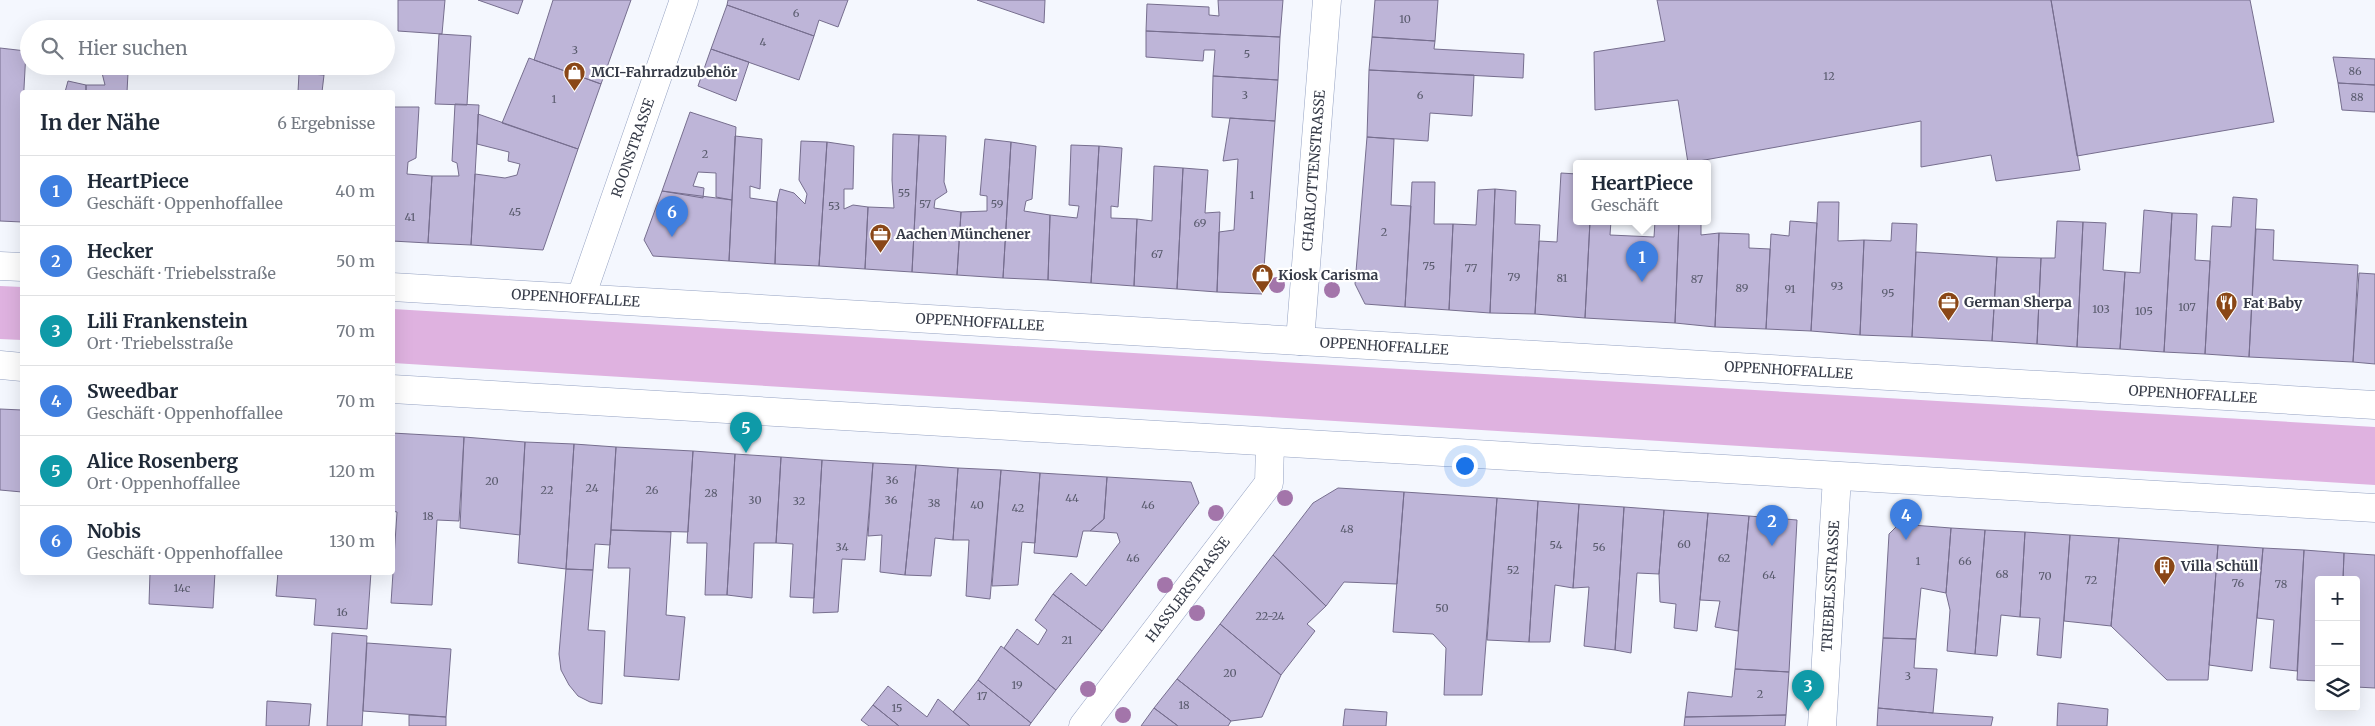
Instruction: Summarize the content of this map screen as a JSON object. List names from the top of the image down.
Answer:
{
  "streets": {
    "street": [
      "ROONSTRASSE",
      "CHARLOTTENSTRASSE",
      "OPPENHOFFALLEE",
      "TRIEBELSSTRASSE",
      "HASSLERSTRASSE"
    ]
  },
  "crossings": [
    ["ROONSTRASSE", "OPPENHOFFALLEE"],
    ["CHARLOTTENSTRASSE", "OPPENHOFFALLEE"]
  ],
  "places": {
    "shop": ["MCI-Fahrradzubehör", "Kiosk Carisma"],
    "office": ["Aachen Münchener", "German Sherpa"],
    "restaurant": ["Fat Baby"],
    "building": ["Villa Schüll"]
  },
  "house_numbers": [
    "6",
    "10",
    "4",
    "3",
    "5",
    "86",
    "12",
    "3",
    "6",
    "88",
    "1",
    "2",
    "55",
    "1",
    "57",
    "59",
    "53",
    "45",
    "41",
    "69",
    "2",
    "67",
    "75",
    "77",
    "79",
    "81",
    "87",
    "93",
    "89",
    "91",
    "95",
    "107",
    "103",
    "105",
    "36",
    "20",
    "24",
    "22",
    "26",
    "28",
    "44",
    "30",
    "36",
    "32",
    "38",
    "40",
    "46",
    "42",
    "18",
    "48",
    "60",
    "54",
    "34",
    "56",
    "46",
    "62",
    "1",
    "66",
    "52",
    "68",
    "64",
    "70",
    "72",
    "76",
    "78",
    "14c",
    "50",
    "16",
    "22-24",
    "21",
    "20",
    "3",
    "19",
    "2",
    "17",
    "18",
    "15"
  ],
  "page": {
    "search": "Hier suchen",
    "heading": ["In der Nähe", "6 Ergebnisse"],
    "list": [
      {
        "mark": "1",
        "name": "HeartPiece",
        "note": "Geschäft · Oppenhoffallee",
        "value": "40 m"
      },
      {
        "mark": "2",
        "name": "Hecker",
        "note": "Geschäft · Triebelsstraße",
        "value": "50 m"
      },
      {
        "mark": "3",
        "name": "Lili Frankenstein",
        "note": "Ort · Triebelsstraße",
        "value": "70 m"
      },
      {
        "mark": "4",
        "name": "Sweedbar",
        "note": "Geschäft · Oppenhoffallee",
        "value": "70 m"
      },
      {
        "mark": "5",
        "name": "Alice Rosenberg",
        "note": "Ort · Oppenhoffallee",
        "value": "120 m"
      },
      {
        "mark": "6",
        "name": "Nobis",
        "note": "Geschäft · Oppenhoffallee",
        "value": "130 m"
      }
    ],
    "popup": ["HeartPiece", "Geschäft"],
    "pins": [
      "6",
      "1",
      "5",
      "4",
      "2",
      "3"
    ],
    "map_buttons": ["+", "−"]
  }
}
